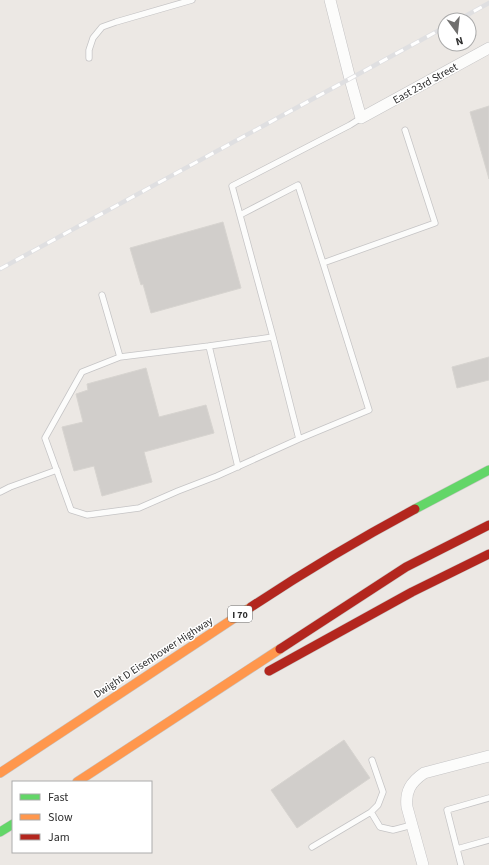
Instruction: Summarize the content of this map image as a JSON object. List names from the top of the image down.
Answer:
{
  "streets": {
    "highway": ["I 70", "Dwight D Eisenhower Highway"],
    "street": ["East 23rd Street"]
  },
  "legend": ["Fast", "Slow", "Jam"],
  "north": "bottom"
}
